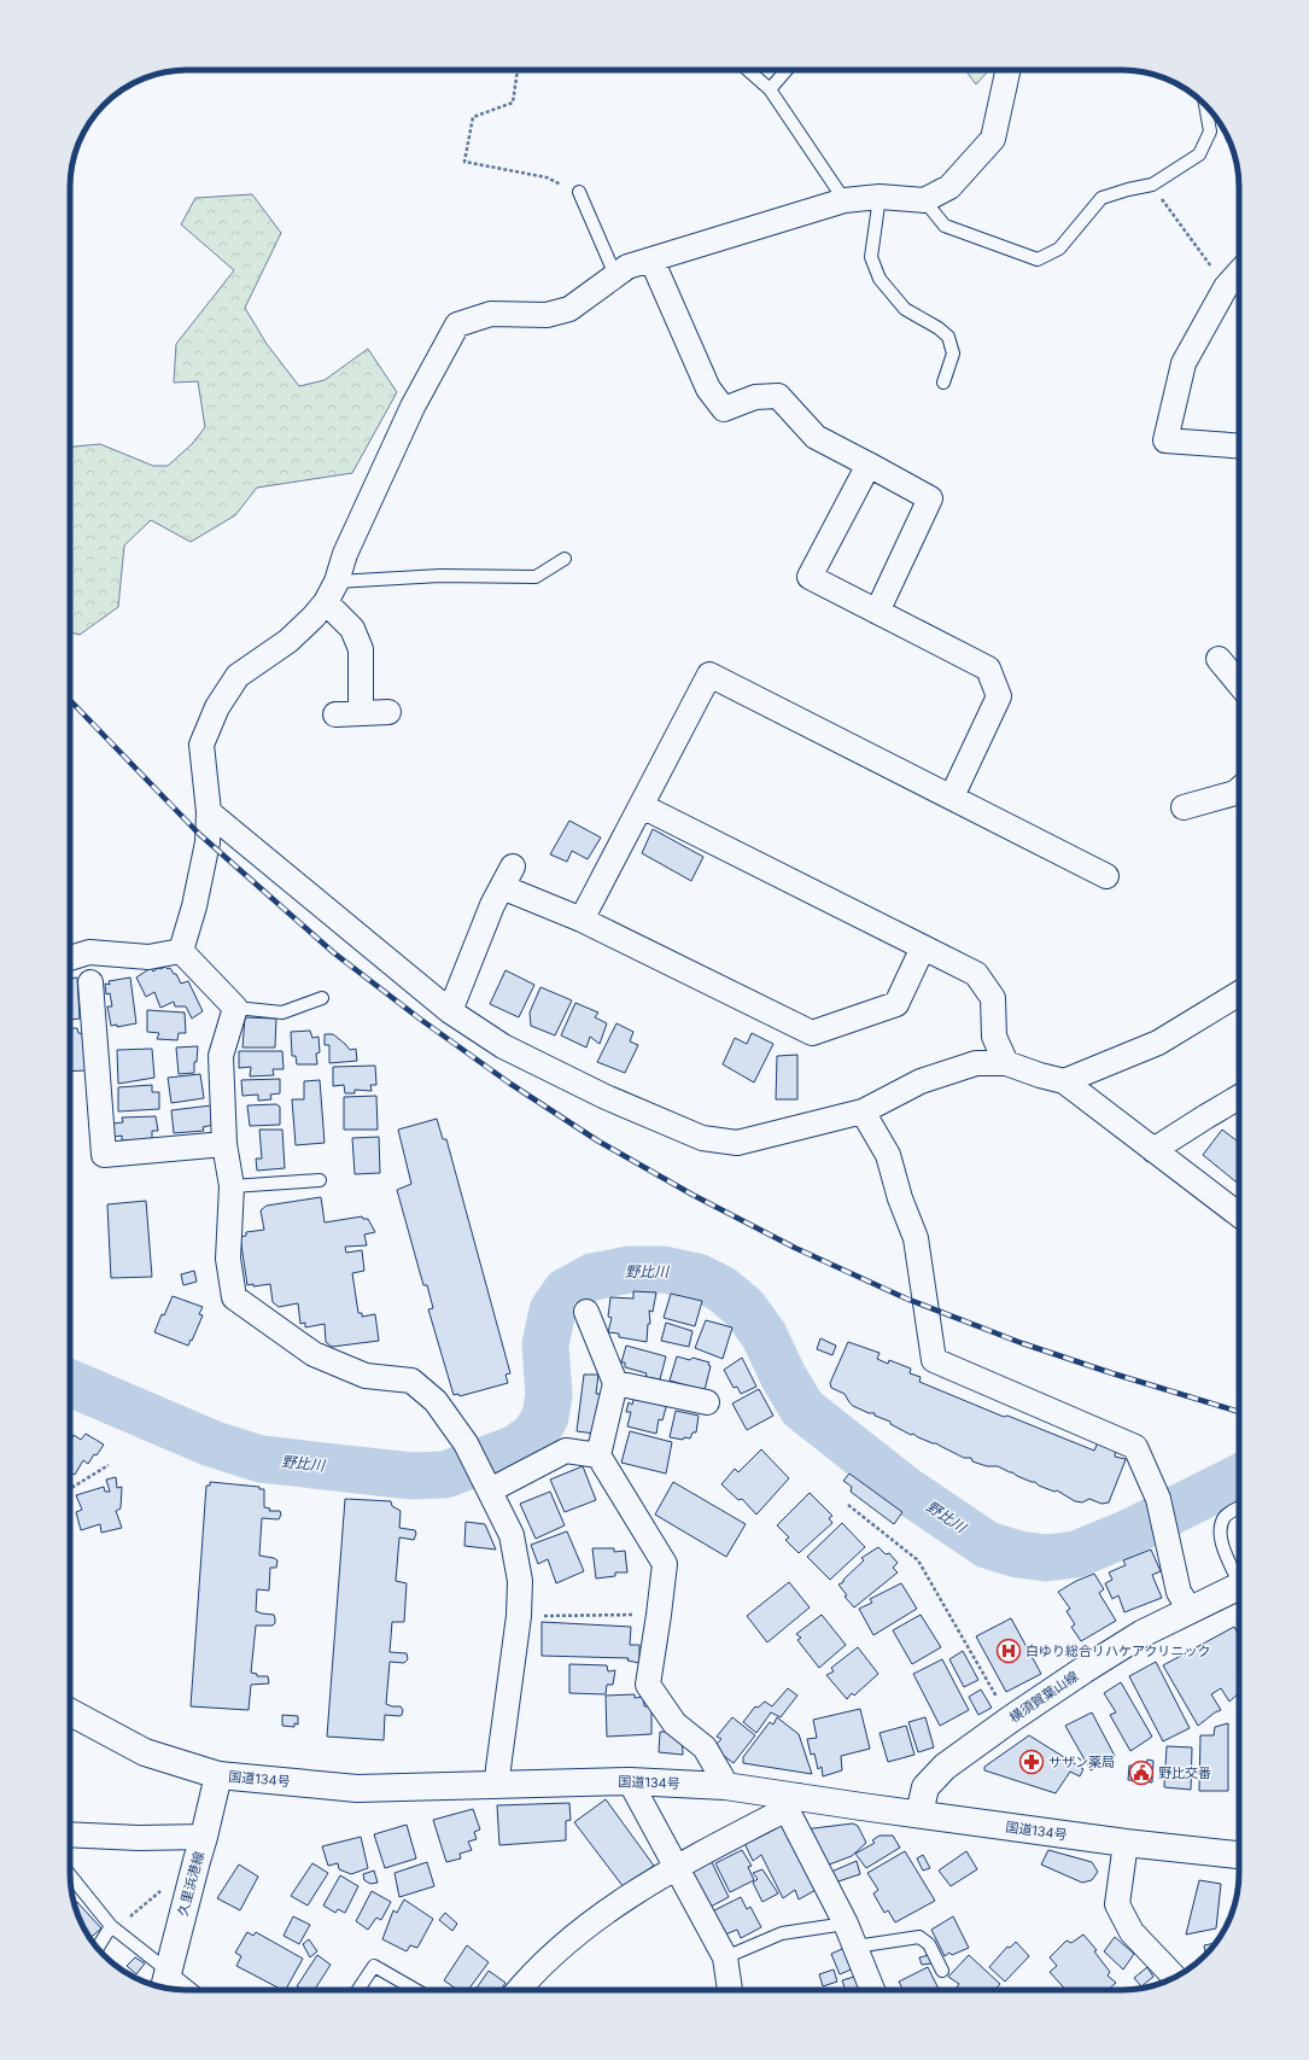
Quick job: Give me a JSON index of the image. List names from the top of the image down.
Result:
{
  "streets": {
    "main road": ["横須賀葉山線", "国道134号", "久里浜港線"]
  },
  "crossings": [
    ["横須賀葉山線", "国道134号"],
    ["国道134号", "久里浜港線"]
  ],
  "water": ["野比川"],
  "places": {
    "hospital": ["白ゆり総合リハケアクリニック"],
    "pharmacy": ["サザン薬局"],
    "public building": ["野比交番"]
  }
}
